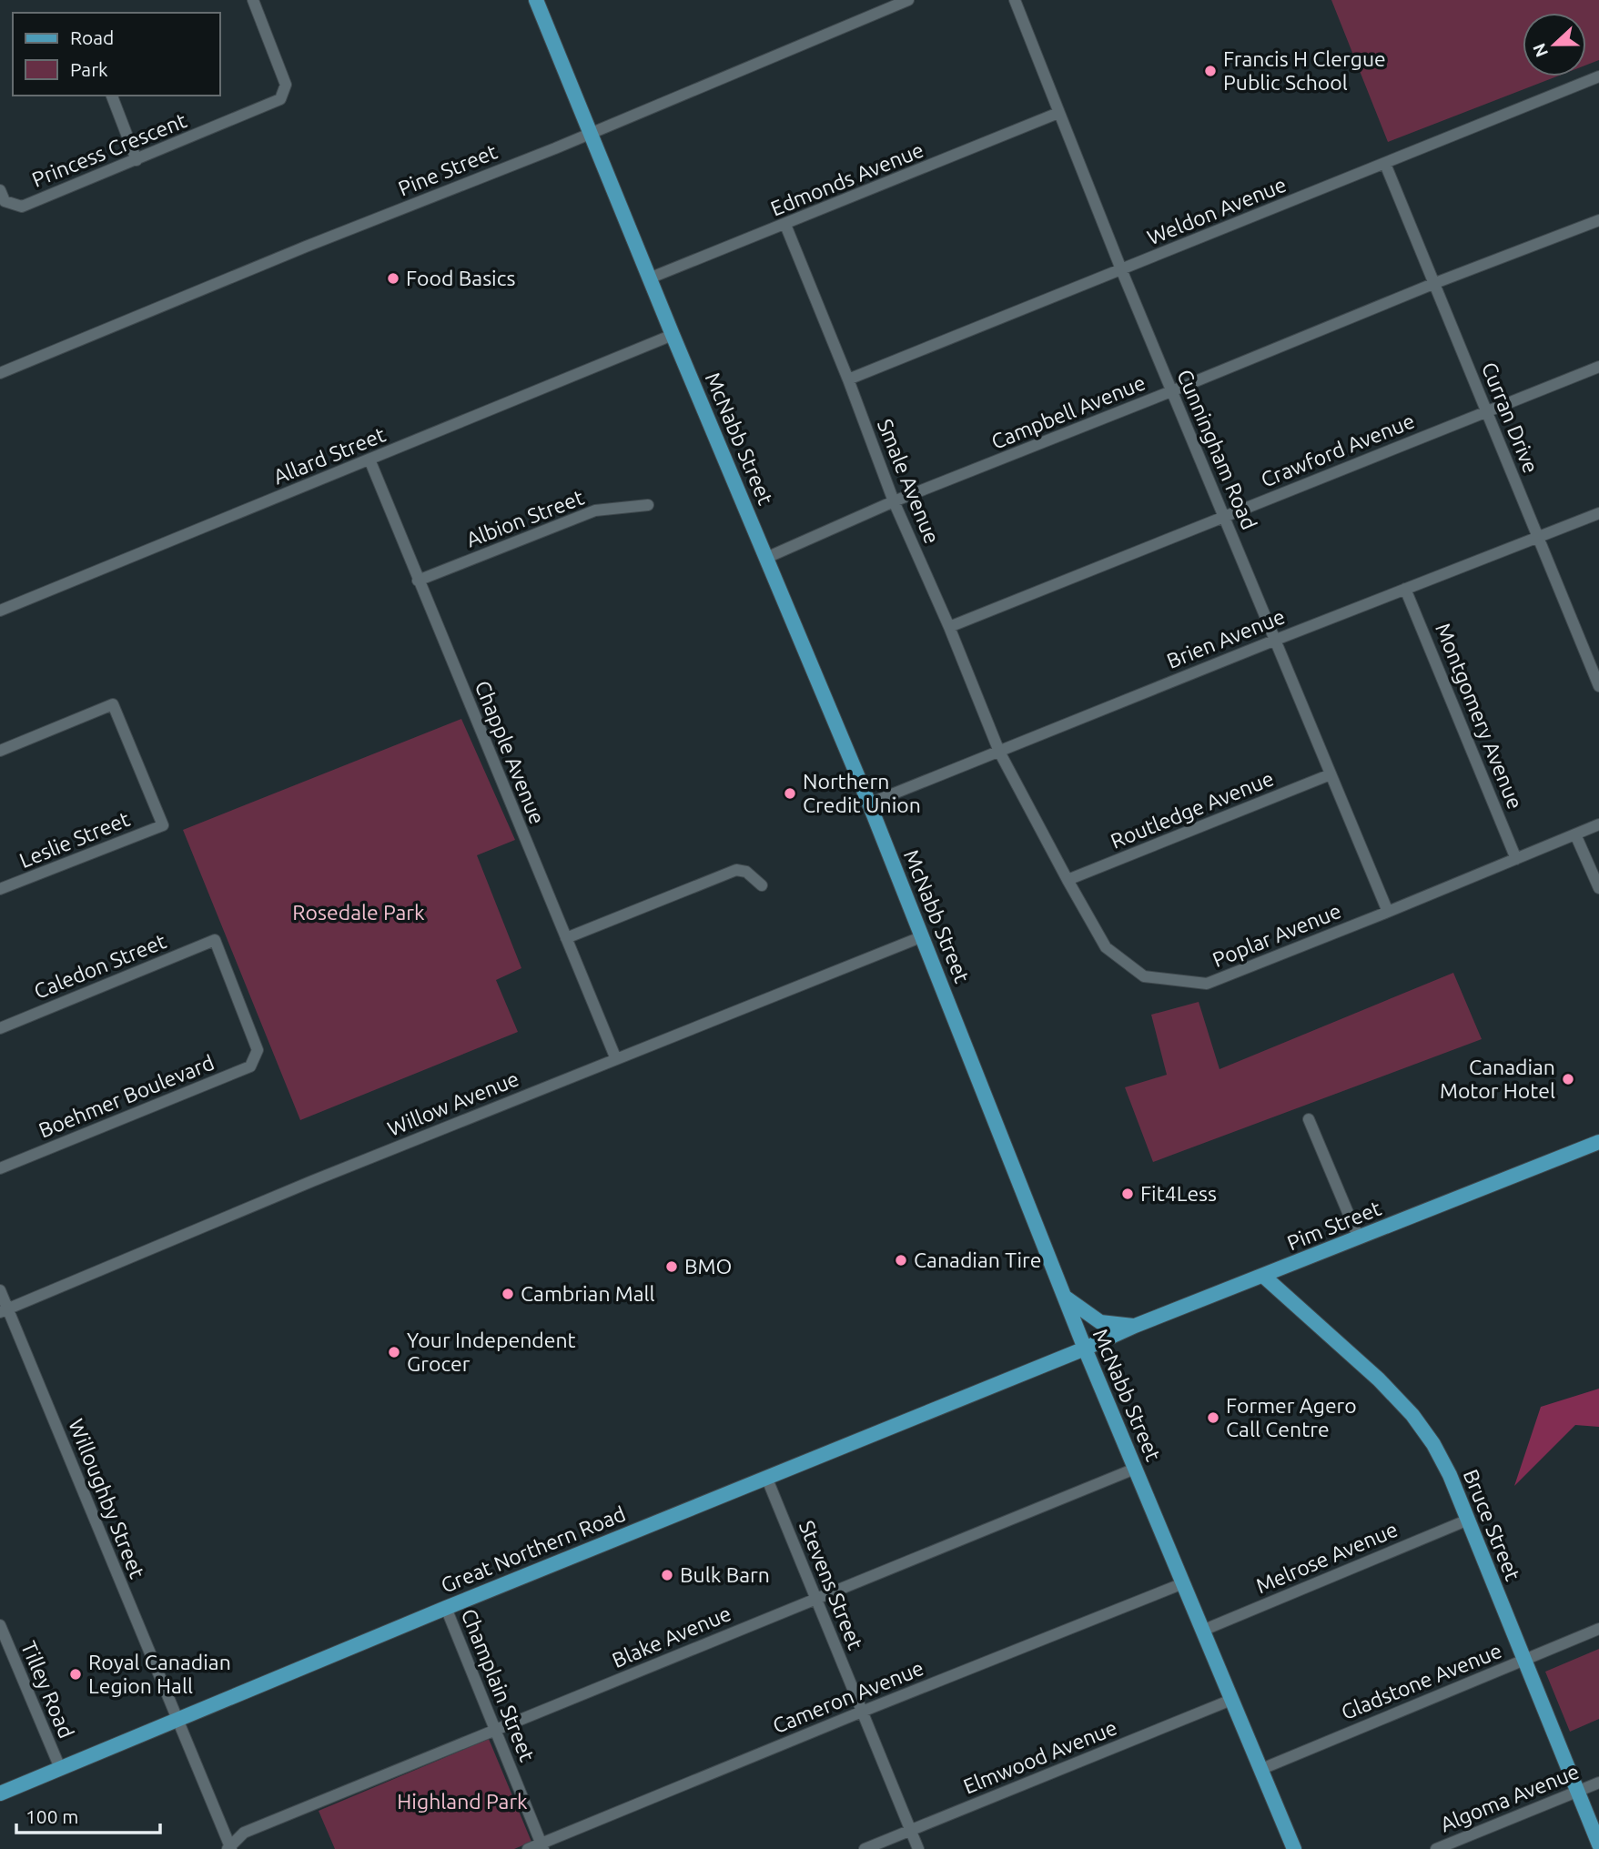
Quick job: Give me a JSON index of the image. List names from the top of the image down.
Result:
{
  "streets": {
    "main road": [
      "McNabb Street",
      "Pim Street",
      "Bruce Street",
      "Great Northern Road"
    ],
    "street": [
      "Princess Crescent",
      "Pine Street",
      "Edmonds Avenue",
      "Weldon Avenue",
      "Campbell Avenue",
      "Curran Drive",
      "Cunningham Road",
      "Crawford Avenue",
      "Allard Street",
      "Smale Avenue",
      "Albion Street",
      "Brien Avenue",
      "Montgomery Avenue",
      "Chapple Avenue",
      "Routledge Avenue",
      "Leslie Street",
      "Poplar Avenue",
      "Caledon Street",
      "Boehmer Boulevard",
      "Willow Avenue",
      "Willoughby Street",
      "Melrose Avenue",
      "Stevens Street",
      "Blake Avenue",
      "Gladstone Avenue",
      "Champlain Street",
      "Tilley Road",
      "Cameron Avenue",
      "Elmwood Avenue",
      "Algoma Avenue"
    ]
  },
  "crossings": [
    ["Pine Street", "McNabb Street"],
    ["Edmonds Avenue", "McNabb Street"],
    ["Edmonds Avenue", "Cunningham Road"],
    ["Edmonds Avenue", "Smale Avenue"],
    ["Weldon Avenue", "Curran Drive"],
    ["Weldon Avenue", "Cunningham Road"],
    ["Weldon Avenue", "Smale Avenue"],
    ["Campbell Avenue", "Curran Drive"],
    ["Campbell Avenue", "McNabb Street"],
    ["Campbell Avenue", "Cunningham Road"],
    ["Campbell Avenue", "Smale Avenue"],
    ["Curran Drive", "Crawford Avenue"],
    ["Curran Drive", "Brien Avenue"],
    ["McNabb Street", "Allard Street"],
    ["McNabb Street", "Brien Avenue"],
    ["McNabb Street", "Willow Avenue"],
    ["McNabb Street", "Pim Street"],
    ["McNabb Street", "Great Northern Road"],
    ["McNabb Street", "Melrose Avenue"],
    ["McNabb Street", "Blake Avenue"],
    ["McNabb Street", "Gladstone Avenue"],
    ["McNabb Street", "Cameron Avenue"],
    ["McNabb Street", "Elmwood Avenue"],
    ["Cunningham Road", "Crawford Avenue"],
    ["Cunningham Road", "Brien Avenue"],
    ["Cunningham Road", "Routledge Avenue"],
    ["Cunningham Road", "Poplar Avenue"],
    ["Crawford Avenue", "Smale Avenue"],
    ["Allard Street", "Chapple Avenue"],
    ["Smale Avenue", "Brien Avenue"],
    ["Smale Avenue", "Poplar Avenue"],
    ["Albion Street", "Chapple Avenue"],
    ["Brien Avenue", "Montgomery Avenue"],
    ["Brien Avenue", "Poplar Avenue"],
    ["Montgomery Avenue", "Poplar Avenue"],
    ["Chapple Avenue", "Willow Avenue"],
    ["Routledge Avenue", "Poplar Avenue"],
    ["Caledon Street", "Boehmer Boulevard"],
    ["Willow Avenue", "Willoughby Street"],
    ["Pim Street", "Bruce Street"],
    ["Pim Street", "Great Northern Road"],
    ["Willoughby Street", "Great Northern Road"],
    ["Willoughby Street", "Blake Avenue"],
    ["Bruce Street", "Melrose Avenue"],
    ["Bruce Street", "Gladstone Avenue"],
    ["Bruce Street", "Algoma Avenue"],
    ["Great Northern Road", "Stevens Street"],
    ["Great Northern Road", "Champlain Street"],
    ["Great Northern Road", "Tilley Road"],
    ["Stevens Street", "Blake Avenue"],
    ["Stevens Street", "Cameron Avenue"],
    ["Stevens Street", "Elmwood Avenue"],
    ["Blake Avenue", "Champlain Street"],
    ["Champlain Street", "Cameron Avenue"]
  ],
  "parks": ["Rosedale Park", "Highland Park"],
  "places": [
    "Francis H Clergue Public School",
    "Food Basics",
    "Northern Credit Union",
    "Canadian Motor Hotel",
    "Fit4Less",
    "Canadian Tire",
    "BMO",
    "Cambrian Mall",
    "Your Independent Grocer",
    "Former Agero Call Centre",
    "Bulk Barn",
    "Royal Canadian Legion Hall"
  ],
  "legend": ["Road", "Park"],
  "scale_bar": "100 m",
  "north": "left"
}
